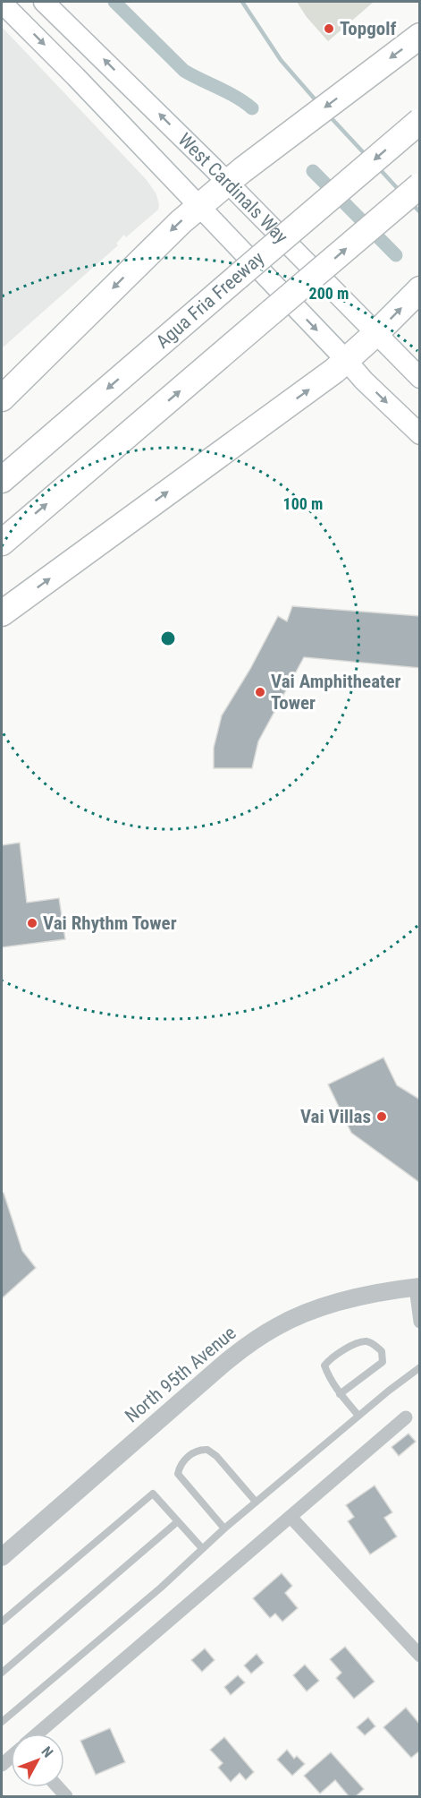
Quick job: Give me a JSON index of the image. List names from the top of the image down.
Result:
{
  "streets": {
    "highway": ["Agua Fria Freeway"],
    "main road": ["West Cardinals Way"],
    "street": ["North 95th Avenue"]
  },
  "places": [
    "Topgolf",
    "Vai Amphitheater Tower",
    "Vai Rhythm Tower",
    "Vai Villas"
  ],
  "north": "top right",
  "rings": ["200 m", "100 m"]
}
